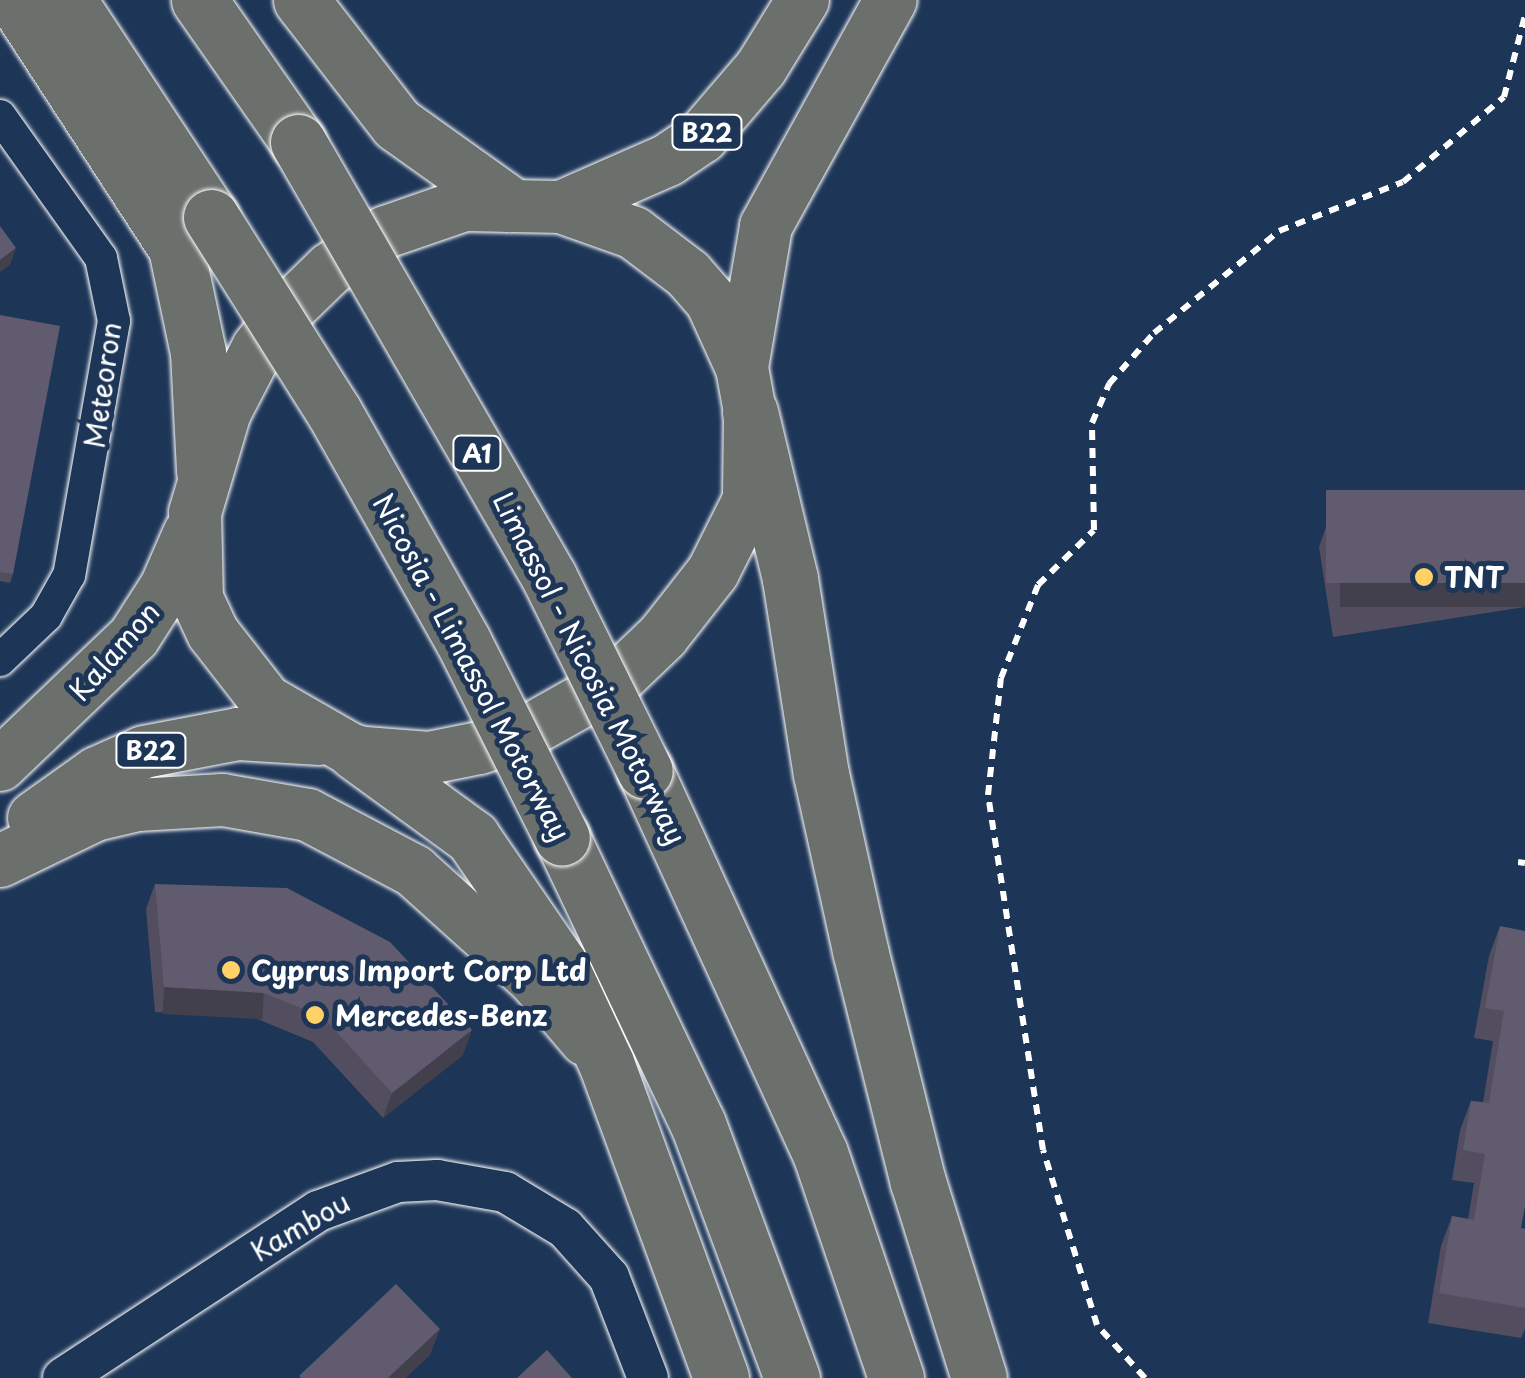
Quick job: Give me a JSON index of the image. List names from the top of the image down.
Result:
{
  "streets": {
    "highway": ["A1", "Nicosia - Limassol Motorway", "Limassol - Nicosia Motorway"],
    "main road": ["B22", "Kalamon"],
    "street": ["Meteoron", "Kambou"]
  },
  "crossings": [
    ["B22", "Kalamon"]
  ],
  "places": ["TNT", "Cyprus Import Corp Ltd", "Mercedes-Benz"]
}
